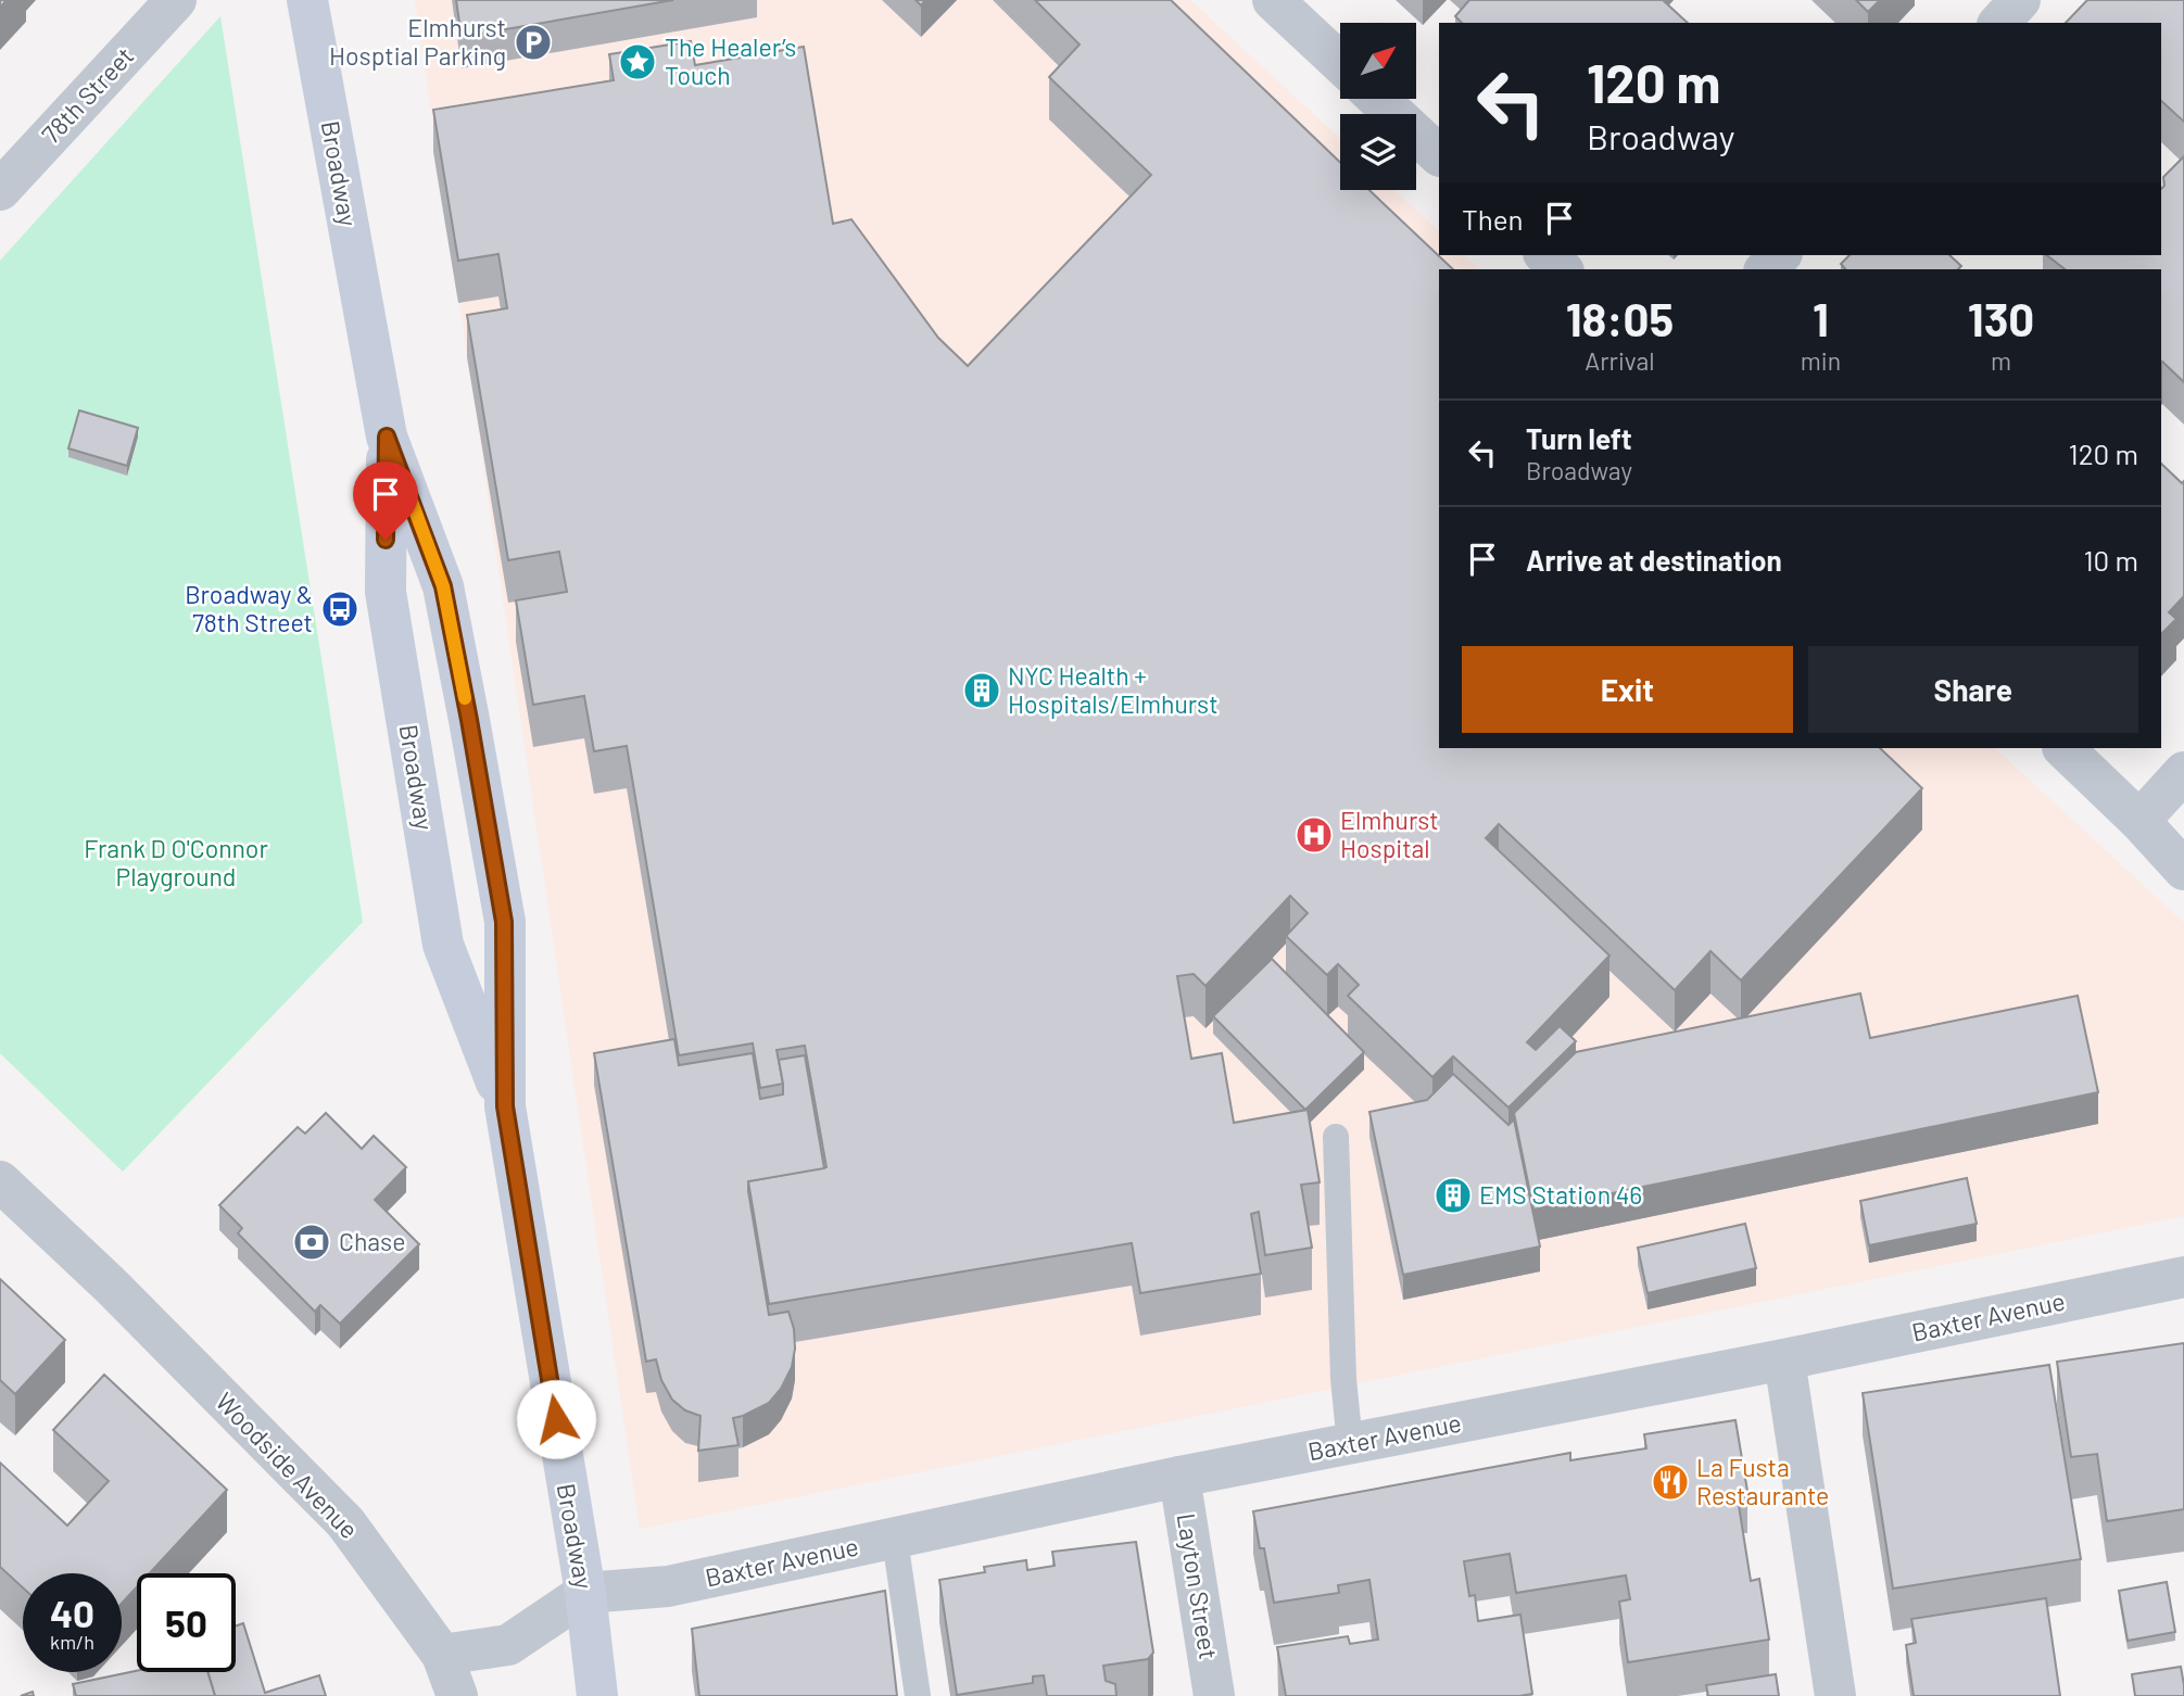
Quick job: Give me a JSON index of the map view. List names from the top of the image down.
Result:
{
  "streets": {
    "main road": ["Broadway"],
    "street": [
      "78th Street",
      "Baxter Avenue",
      "Woodside Avenue",
      "Layton Street"
    ]
  },
  "crossings": [
    ["Broadway", "Baxter Avenue"],
    ["Baxter Avenue", "Layton Street"]
  ],
  "parks": ["Frank D O'Connor Playground"],
  "places": {
    "parking": ["Elmhurst Hosptial Parking"],
    "place": ["The Healer’s Touch"],
    "bus stop": ["Broadway & 78th Street"],
    "building": ["NYC Health + Hospitals/Elmhurst", "EMS Station 46"],
    "hospital": ["Elmhurst Hospital"],
    "bank": ["Chase"],
    "restaurant": ["La Fusta Restaurante"]
  },
  "north": "top right",
  "page": {
    "turn": ["120 m", "Broadway"],
    "then": "Then",
    "eta": [
      "18:05",
      "Arrival",
      "1",
      "min",
      "130",
      "m"
    ],
    "list": [
      {
        "name": "Turn left",
        "note": "Broadway",
        "value": "120 m"
      },
      {
        "name": "Arrive at destination",
        "value": "10 m"
      }
    ],
    "buttons": ["Exit", "Share"],
    "speed": "40 km/h",
    "limit": "50"
  }
}
